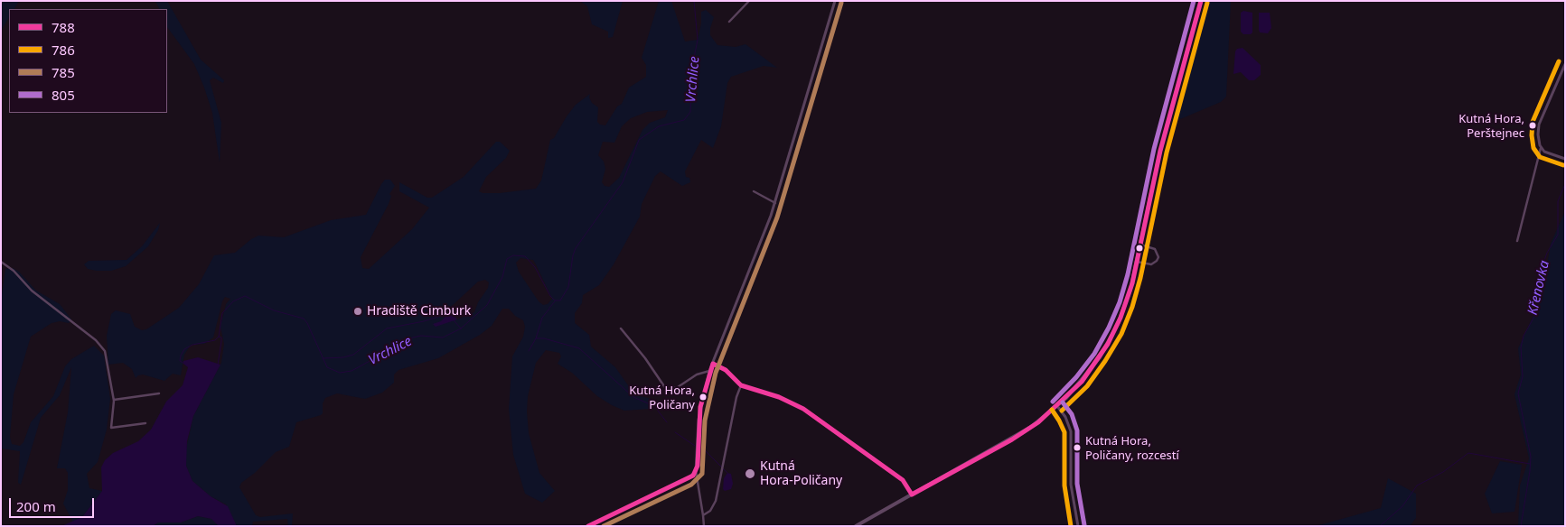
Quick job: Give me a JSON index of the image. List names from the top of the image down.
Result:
{
  "water": ["Vrchlice", "Křenovka"],
  "places": [
    "Kutná Hora, Perštejnec",
    "Hradiště Cimburk",
    "Kutná Hora, Poličany",
    "Kutná Hora, Poličany, rozcestí",
    "Kutná Hora-Poličany"
  ],
  "lines": [
    "transit line 788",
    "transit line 805",
    "transit line 786",
    "transit line 785"
  ],
  "legend": [
    "788",
    "786",
    "785",
    "805"
  ],
  "scale_bar": "200 m"
}
